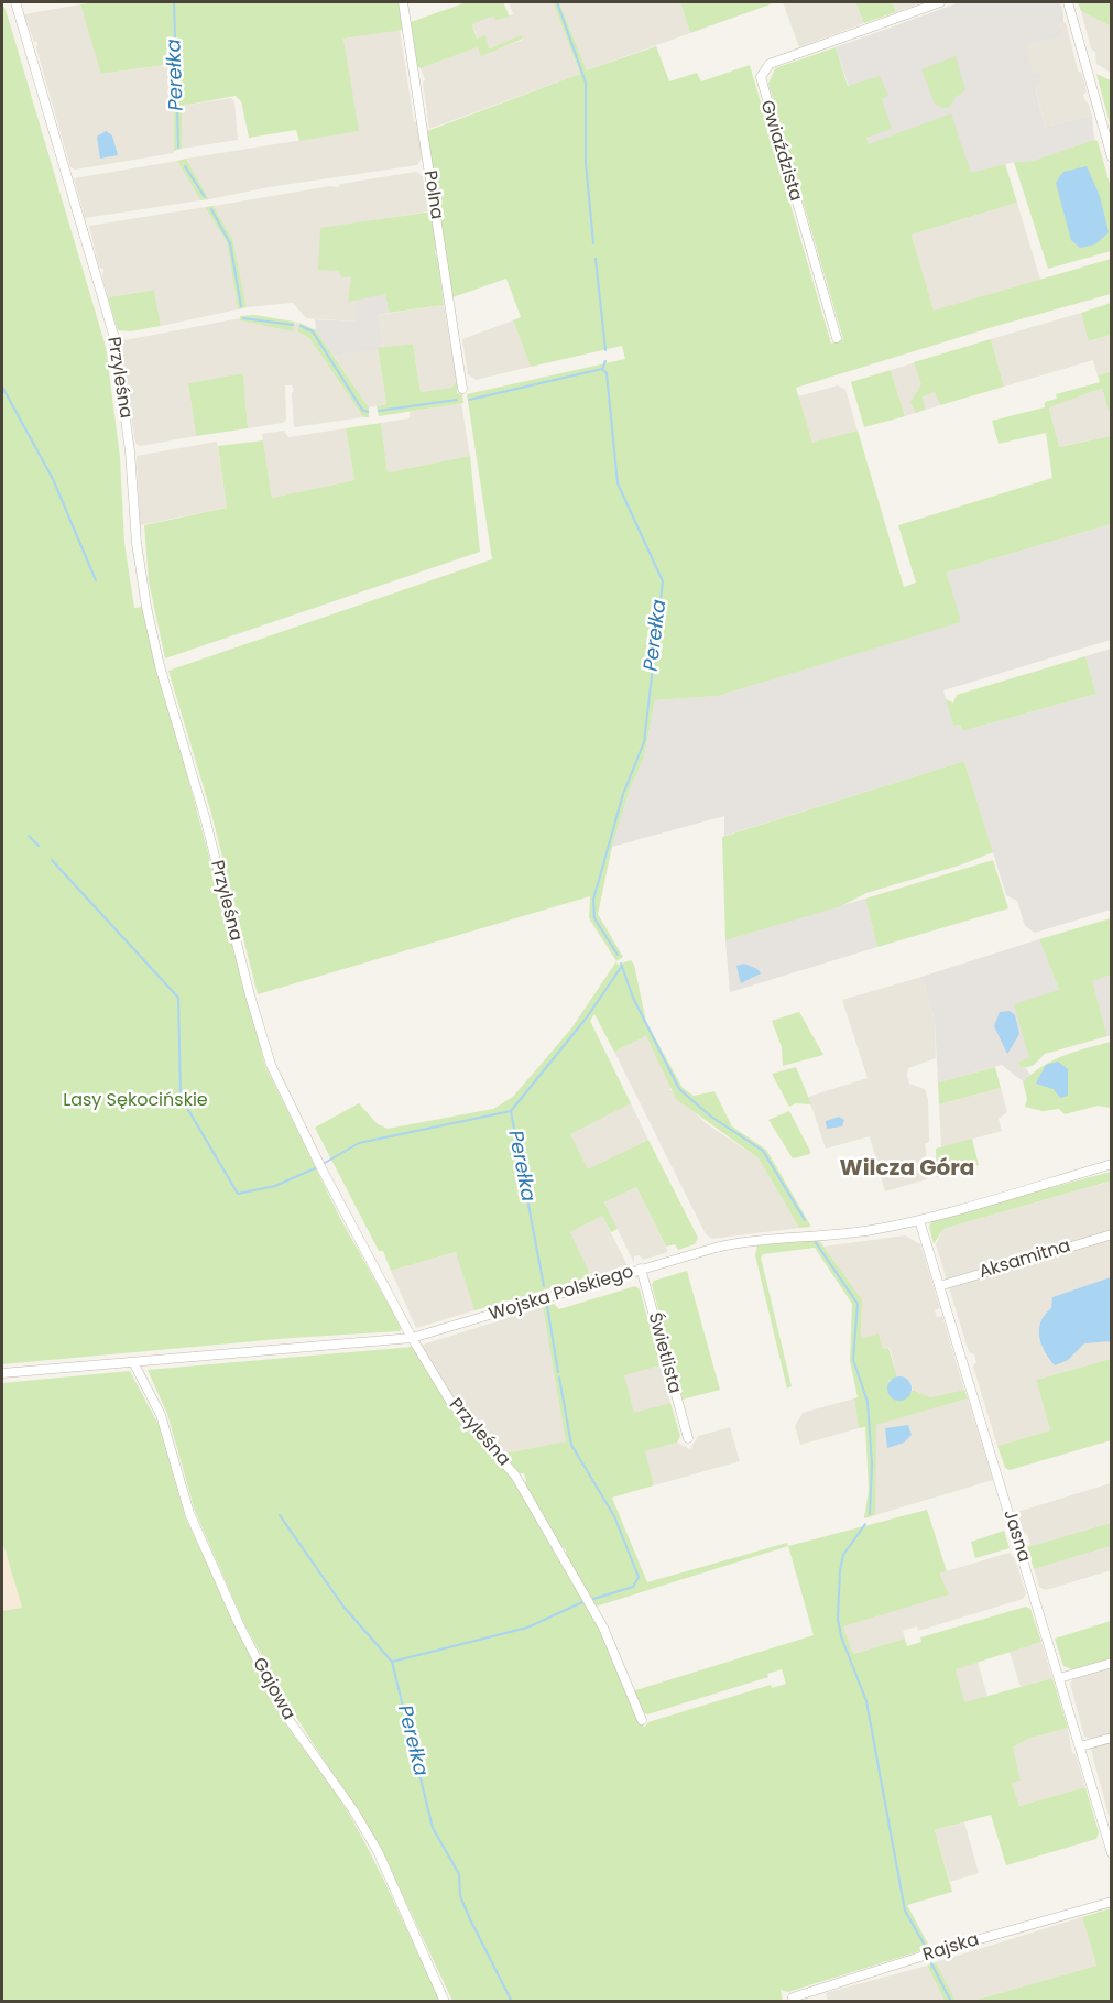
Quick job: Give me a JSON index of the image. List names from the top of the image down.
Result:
{
  "streets": {
    "street": [
      "Gwiaździsta",
      "Polna",
      "Przyleśna",
      "Aksamitna",
      "Wojska Polskiego",
      "Świetlista",
      "Jasna",
      "Gajowa",
      "Rajska"
    ]
  },
  "crossings": [
    ["Przyleśna", "Wojska Polskiego"],
    ["Aksamitna", "Jasna"],
    ["Wojska Polskiego", "Świetlista"],
    ["Wojska Polskiego", "Jasna"],
    ["Wojska Polskiego", "Gajowa"]
  ],
  "districts": ["Wilcza Góra"],
  "water": ["Perełka"],
  "parks": ["Lasy Sękocińskie"]
}
